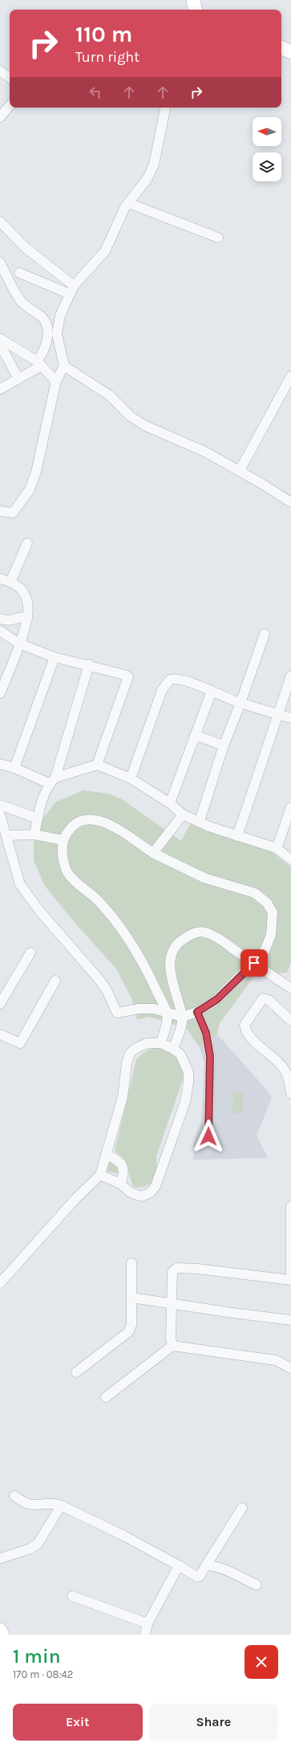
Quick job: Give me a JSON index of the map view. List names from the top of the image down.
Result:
{
  "north": "left",
  "page": {
    "turn": ["110 m", "Turn right"],
    "heading": ["1 min", "170 m · 08:42"],
    "buttons": ["Exit", "Share"]
  }
}
